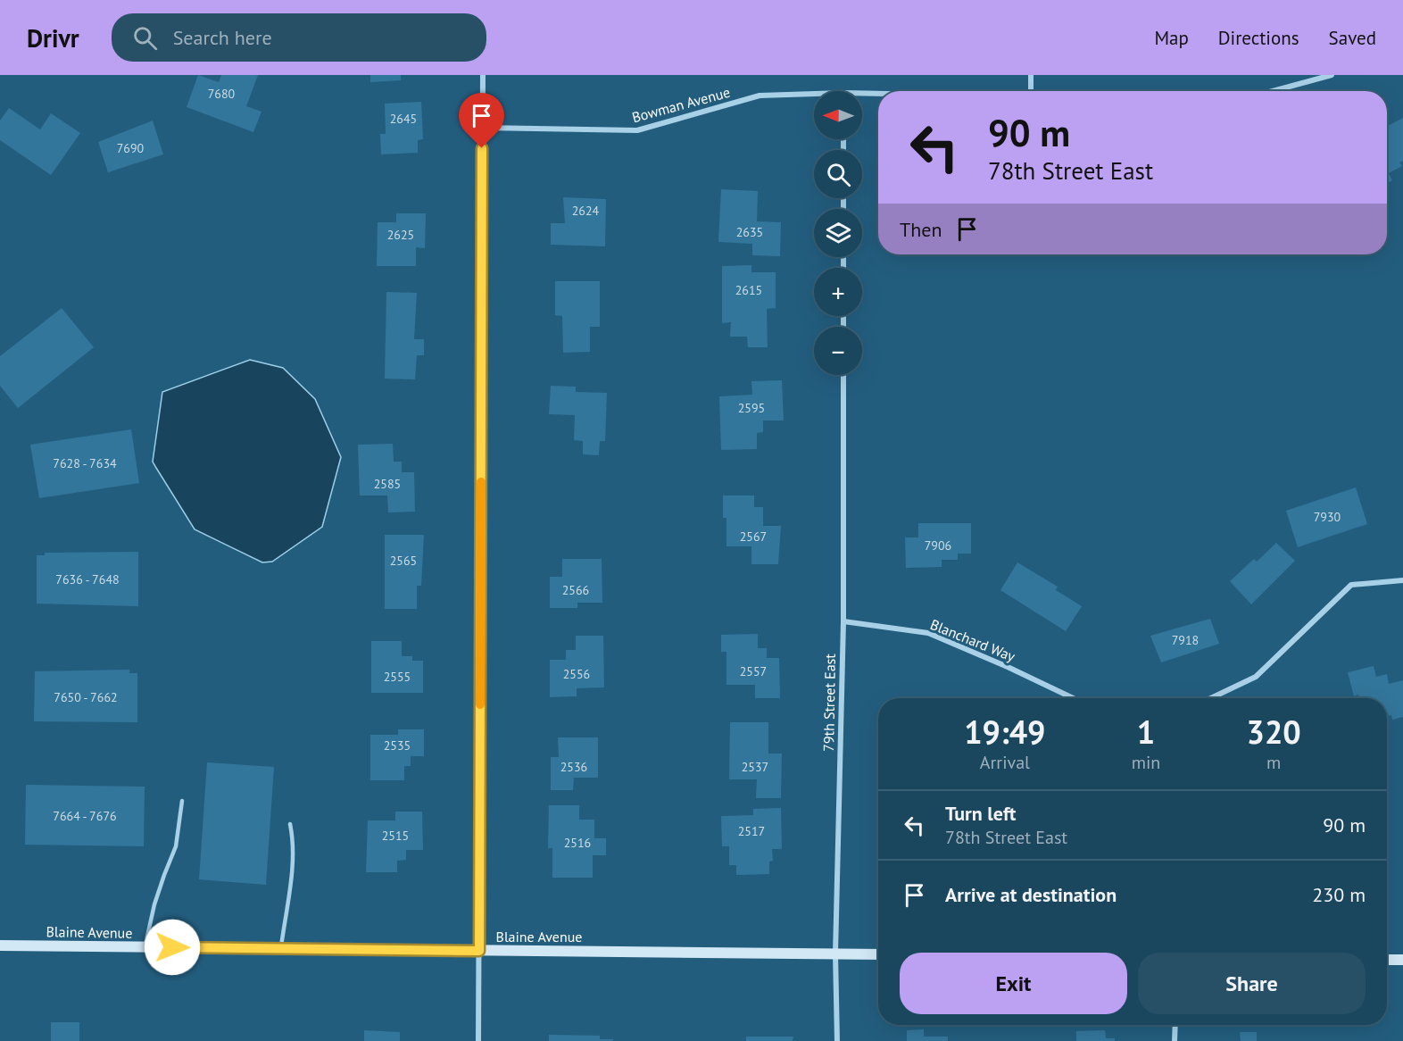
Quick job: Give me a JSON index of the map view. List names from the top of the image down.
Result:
{
  "streets": {
    "street": [
      "Bowman Avenue",
      "Blanchard Way",
      "79th Street East",
      "Blaine Avenue"
    ]
  },
  "crossings": [
    ["Blanchard Way", "79th Street East"],
    ["79th Street East", "Blaine Avenue"]
  ],
  "house_numbers": [
    "7680",
    "2645",
    "7690",
    "2624",
    "2635",
    "2625",
    "2615",
    "2595",
    "7628 - 7634",
    "2585",
    "7930",
    "2567",
    "7906",
    "2565",
    "7636 - 7648",
    "2566",
    "7918",
    "2557",
    "2556",
    "2555",
    "7650 - 7662",
    "2535",
    "2536",
    "2537",
    "7664 - 7676",
    "2517",
    "2515",
    "2516"
  ],
  "north": "left",
  "page": {
    "header": "Drivr",
    "search": "Search here",
    "nav": ["Map", "Directions", "Saved"],
    "map_buttons": ["+", "−"],
    "turn": ["90 m", "78th Street East"],
    "then": "Then",
    "eta": [
      "19:49",
      "Arrival",
      "1",
      "min",
      "320",
      "m"
    ],
    "list": [
      {
        "name": "Turn left",
        "note": "78th Street East",
        "value": "90 m"
      },
      {
        "name": "Arrive at destination",
        "value": "230 m"
      }
    ],
    "buttons": ["Exit", "Share"]
  }
}
